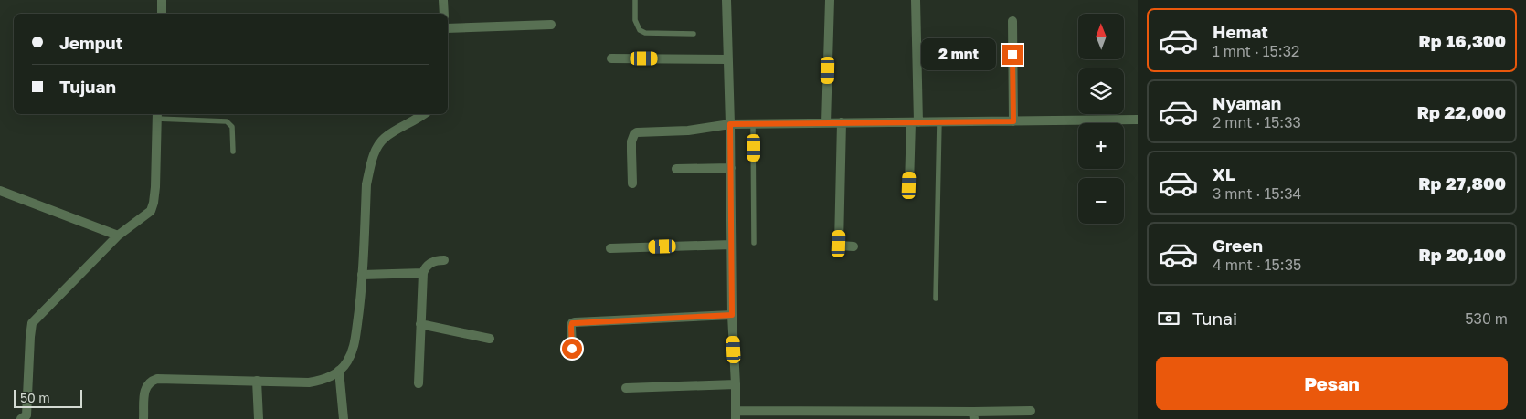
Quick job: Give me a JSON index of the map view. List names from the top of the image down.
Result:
{
  "scale_bar": "50 m",
  "north": "top",
  "page": {
    "list": [
      {
        "name": "Hemat",
        "note": "1 mnt · 15:32",
        "value": "Rp 16,300"
      },
      {
        "name": "Nyaman",
        "note": "2 mnt · 15:33",
        "value": "Rp 22,000"
      },
      {
        "name": "XL",
        "note": "3 mnt · 15:34",
        "value": "Rp 27,800"
      },
      {
        "name": "Green",
        "note": "4 mnt · 15:35",
        "value": "Rp 20,100"
      }
    ],
    "map_buttons": ["+", "−"],
    "banner": ["Jemput", "Tujuan"],
    "bubble": "2 mnt",
    "pay": ["Tunai", "530 m"],
    "buttons": "Pesan",
    "scale": "50 m"
  }
}
